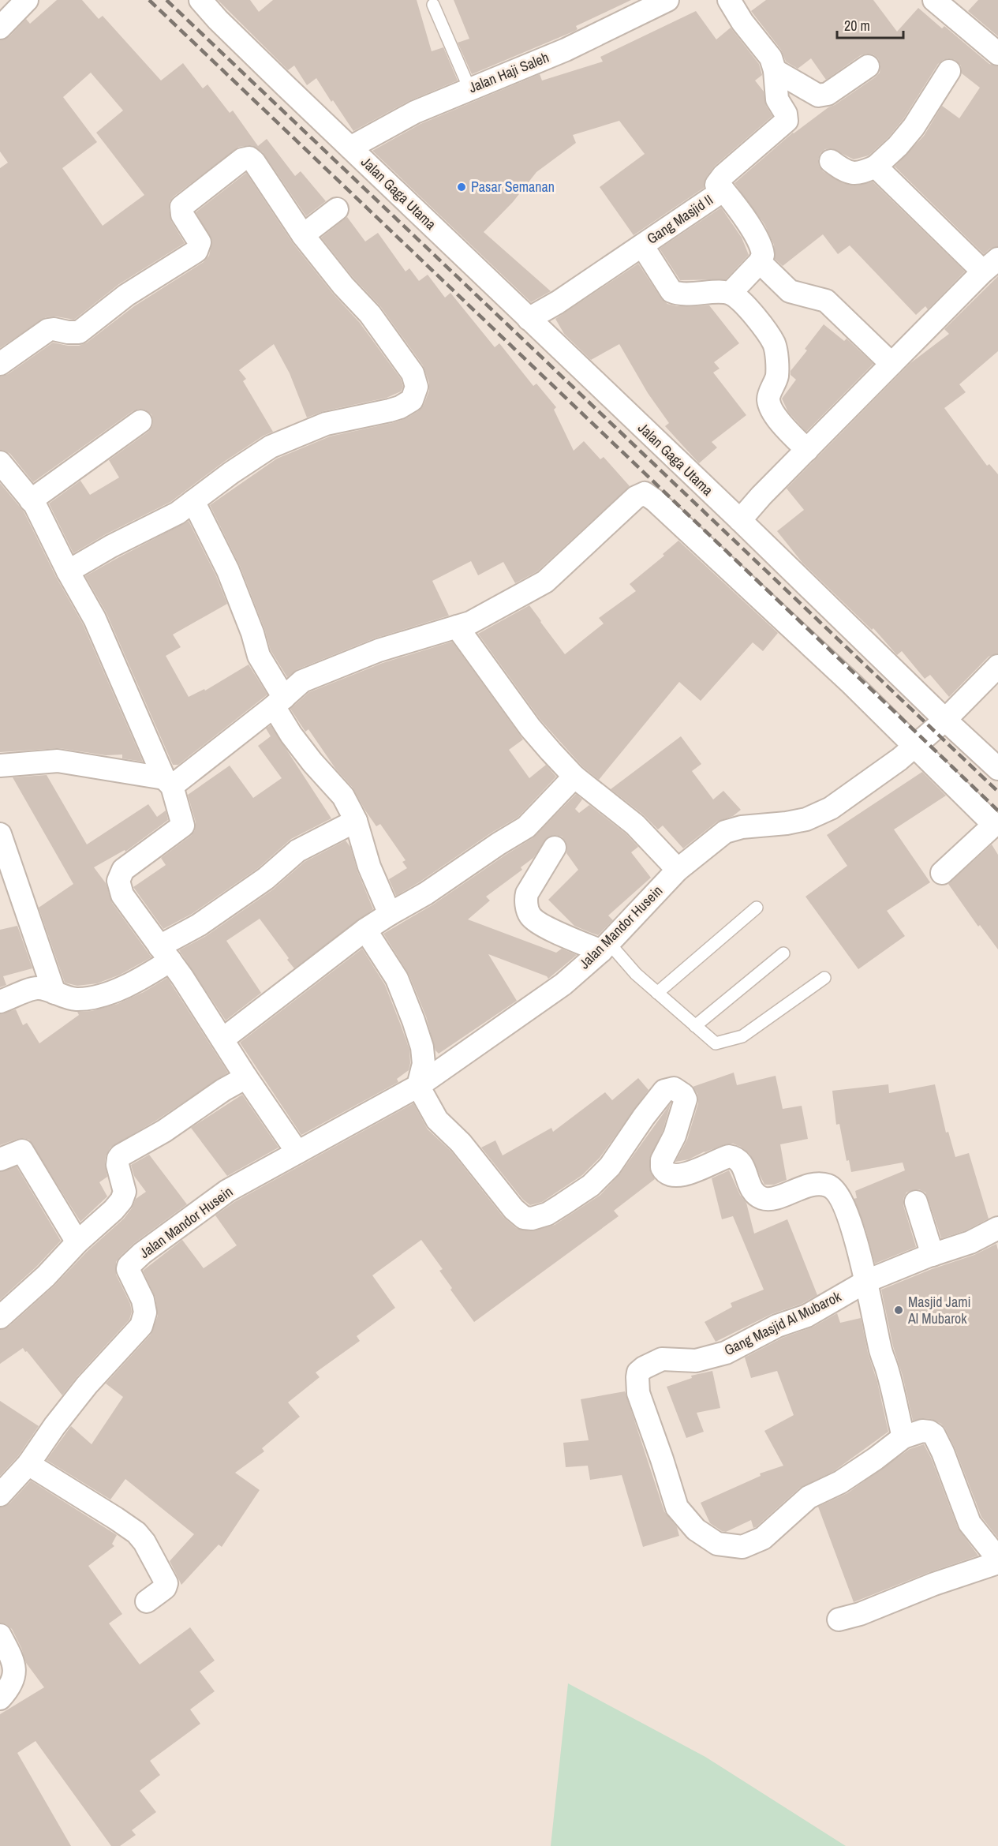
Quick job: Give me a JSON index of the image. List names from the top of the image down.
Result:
{
  "streets": {
    "street": [
      "Jalan Haji Saleh",
      "Jalan Gaga Utama",
      "Gang Masjid II",
      "Jalan Mandor Husein",
      "Gang Masjid Al Mubarok"
    ]
  },
  "crossings": [
    ["Jalan Haji Saleh", "Jalan Gaga Utama"],
    ["Jalan Gaga Utama", "Gang Masjid II"],
    ["Jalan Gaga Utama", "Jalan Mandor Husein"]
  ],
  "places": ["Pasar Semanan", "Masjid Jami Al Mubarok"],
  "scale_bar": "20 m"
}
